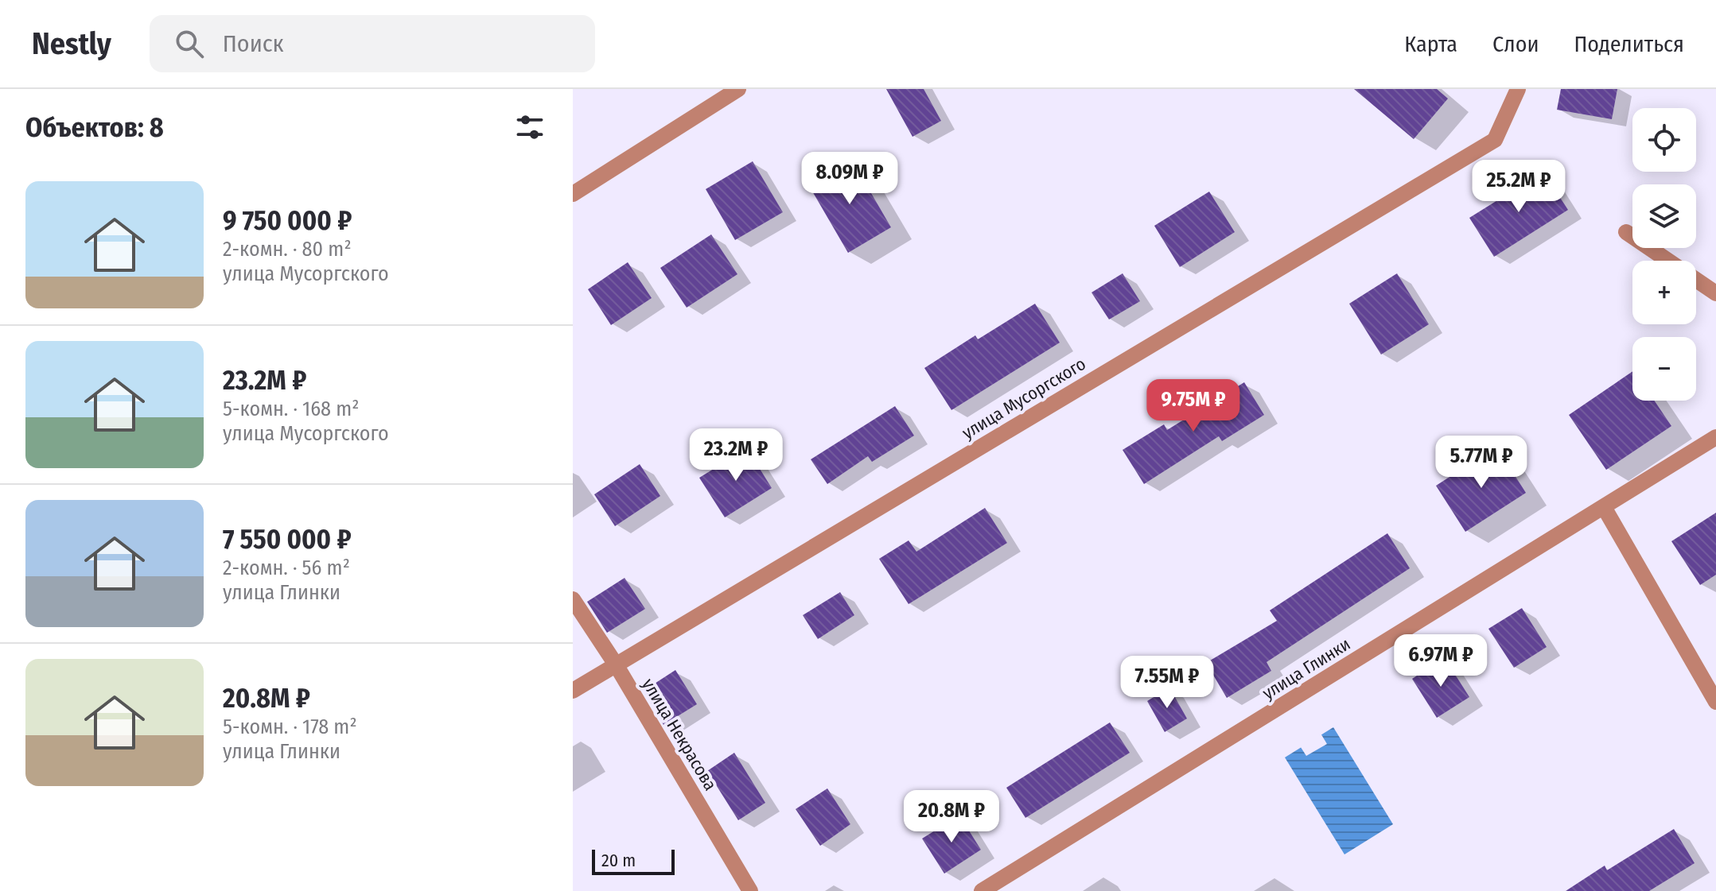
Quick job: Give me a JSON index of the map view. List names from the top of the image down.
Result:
{
  "streets": {
    "street": ["улица Мусоргского", "улица Глинки", "улица Некрасова"]
  },
  "crossings": [
    ["улица Мусоргского", "улица Некрасова"]
  ],
  "scale_bar": "20 m",
  "page": {
    "header": "Nestly",
    "search": "Поиск",
    "nav": ["Карта", "Слои", "Поделиться"],
    "heading": "Объектов: 8",
    "map_buttons": ["+", "−"],
    "price": [
      "8.09M ₽",
      "25.2M ₽",
      "9.75M ₽",
      "23.2M ₽",
      "5.77M ₽",
      "6.97M ₽",
      "7.55M ₽",
      "20.8M ₽"
    ],
    "list": [
      {
        "name": "9 750 000 ₽",
        "note": "2-комн. · 80 m² · улица Мусоргского"
      },
      {
        "name": "23.2M ₽",
        "note": "5-комн. · 168 m² · улица Мусоргского"
      },
      {
        "name": "7 550 000 ₽",
        "note": "2-комн. · 56 m² · улица Глинки"
      },
      {
        "name": "20.8M ₽",
        "note": "5-комн. · 178 m² · улица Глинки"
      }
    ],
    "scale": "20 m"
  }
}
